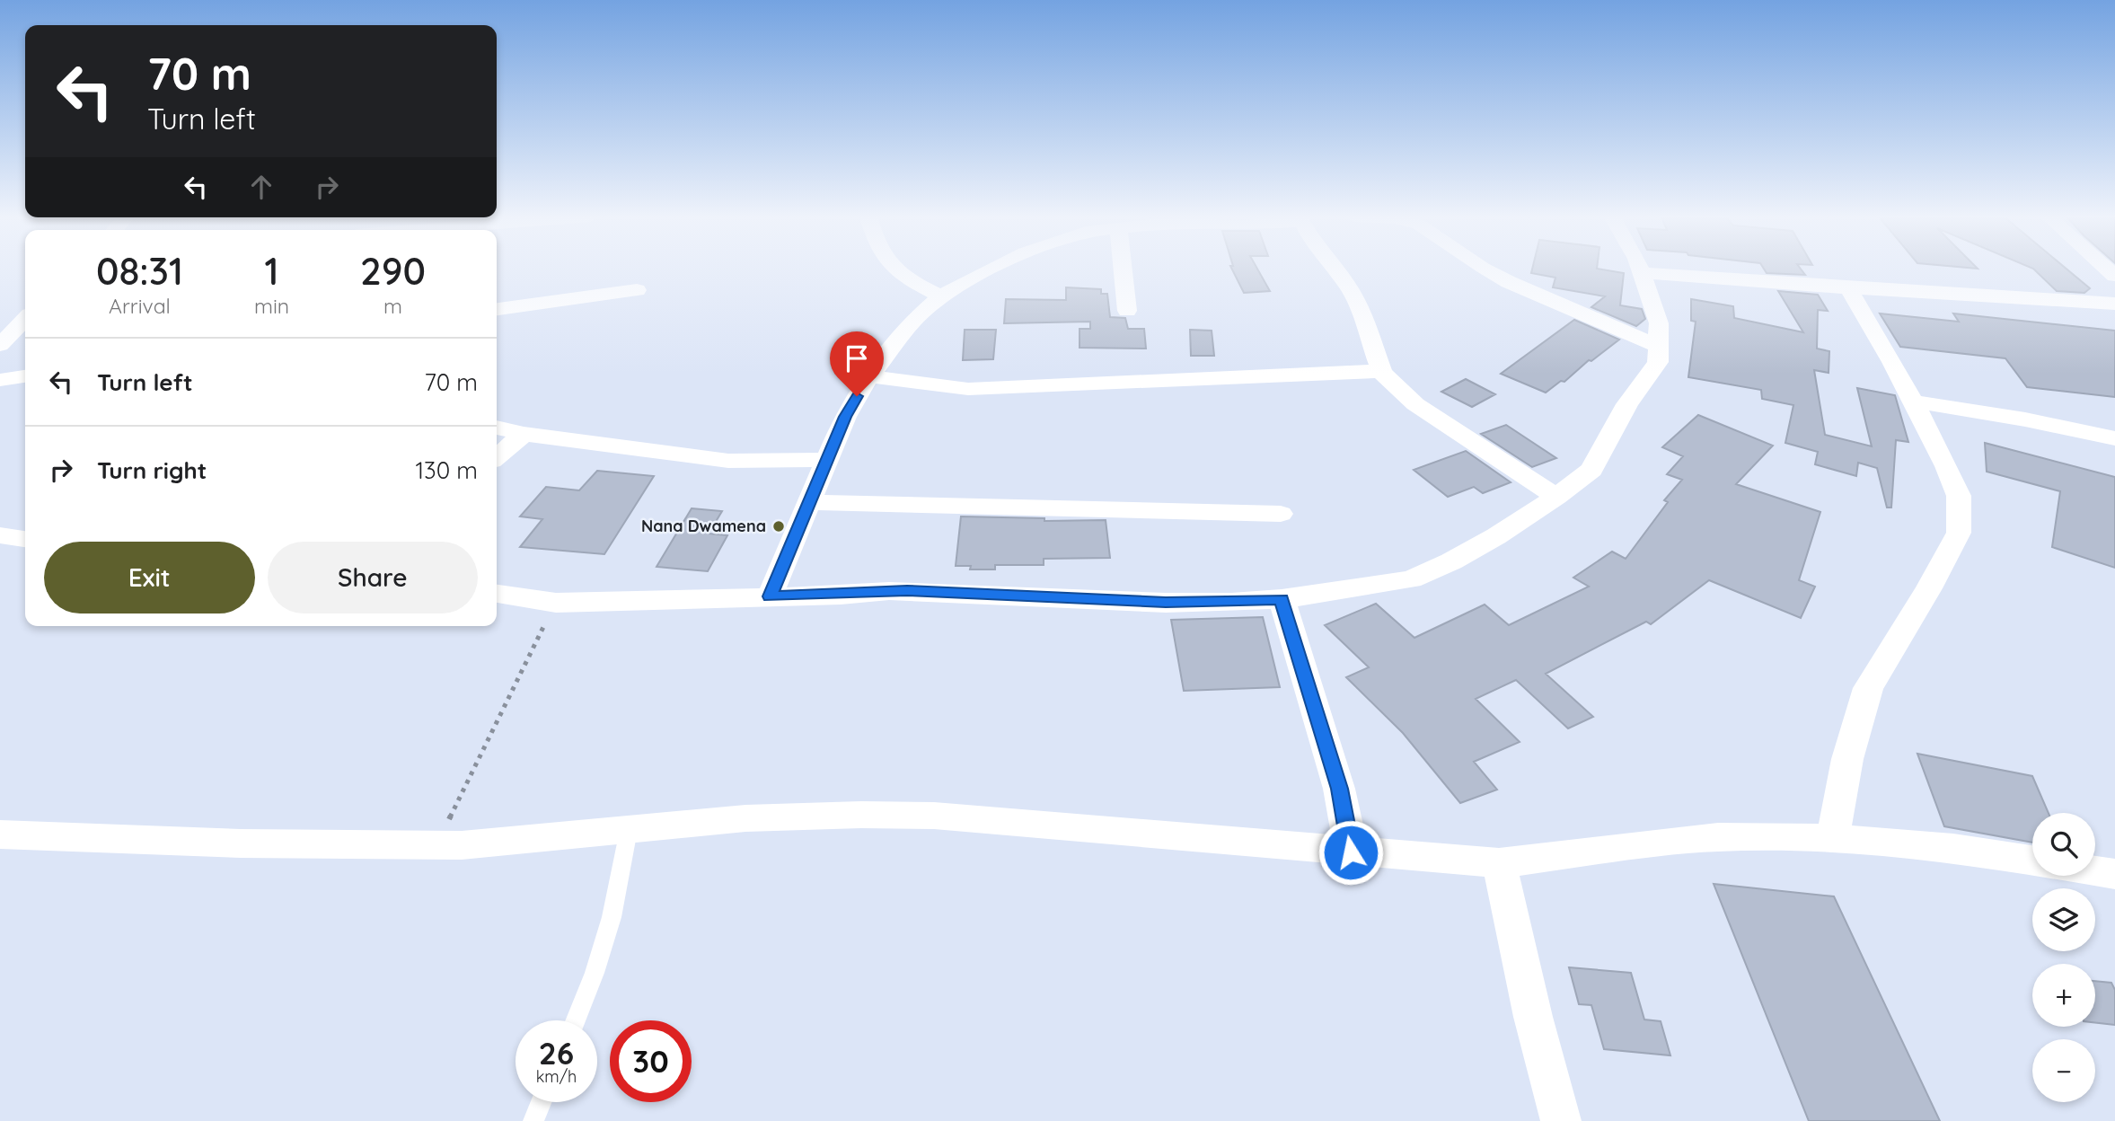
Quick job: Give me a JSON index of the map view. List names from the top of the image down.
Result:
{
  "places": ["Nana Dwamena"],
  "page": {
    "turn": ["70 m", "Turn left"],
    "eta": [
      "08:31",
      "Arrival",
      "1",
      "min",
      "290",
      "m"
    ],
    "list": [
      {
        "name": "Turn left",
        "value": "70 m"
      },
      {
        "name": "Turn right",
        "value": "130 m"
      }
    ],
    "buttons": ["Exit", "Share"],
    "map_buttons": ["+", "−"],
    "speed": "26 km/h",
    "limit": "30"
  }
}
